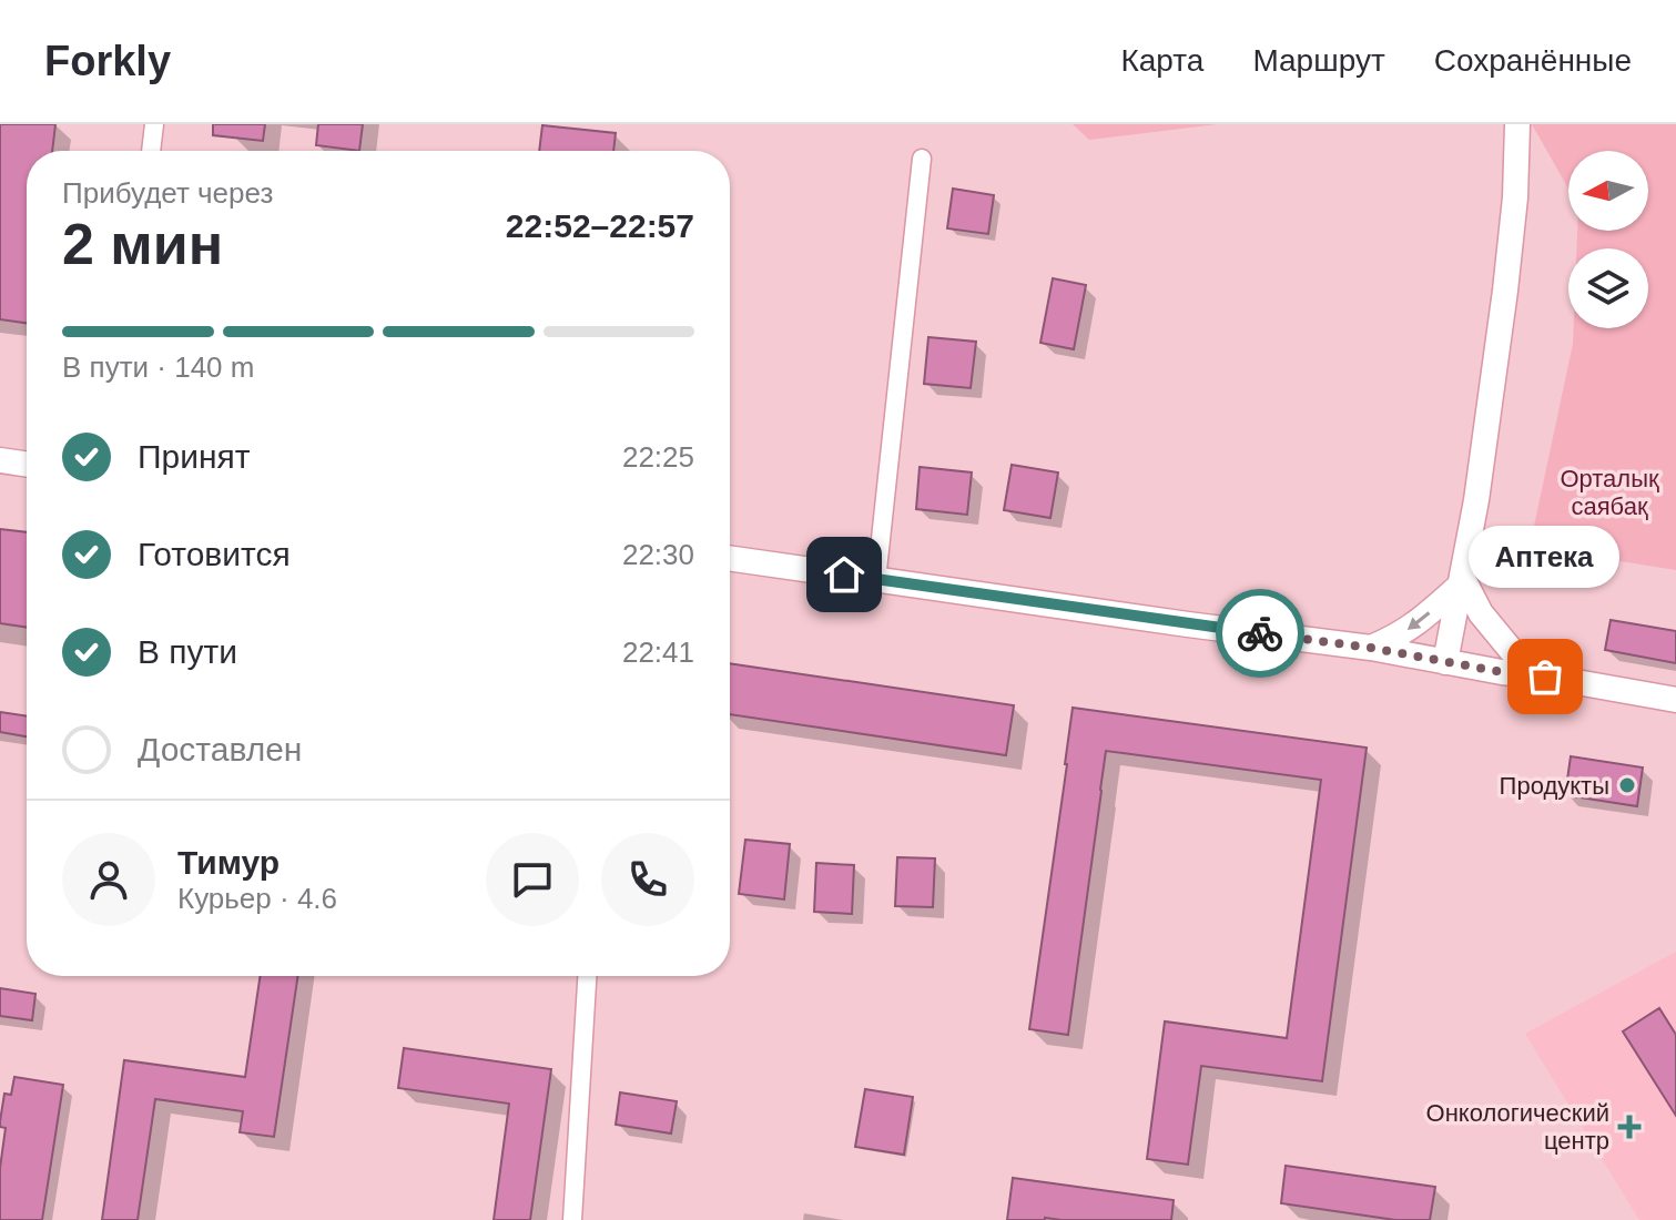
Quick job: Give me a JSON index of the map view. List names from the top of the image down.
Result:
{
  "parks": ["Орталық саябақ"],
  "places": {
    "other": ["Аптека", "Продукты"],
    "health": ["Онкологический центр"]
  },
  "north": "left",
  "page": {
    "header": "Forkly",
    "nav": ["Карта", "Маршрут", "Сохранённые"],
    "heading": ["2 мин", "Прибудет через", "22:52–22:57"],
    "panel": ["Тимур", "Курьер · 4.6"],
    "bar": "В пути · 140 m",
    "list": [
      ["Принят", "22:25"],
      ["Готовится", "22:30"],
      ["В пути", "22:41"],
      "Доставлен"
    ],
    "bubble": "Аптека"
  }
}
